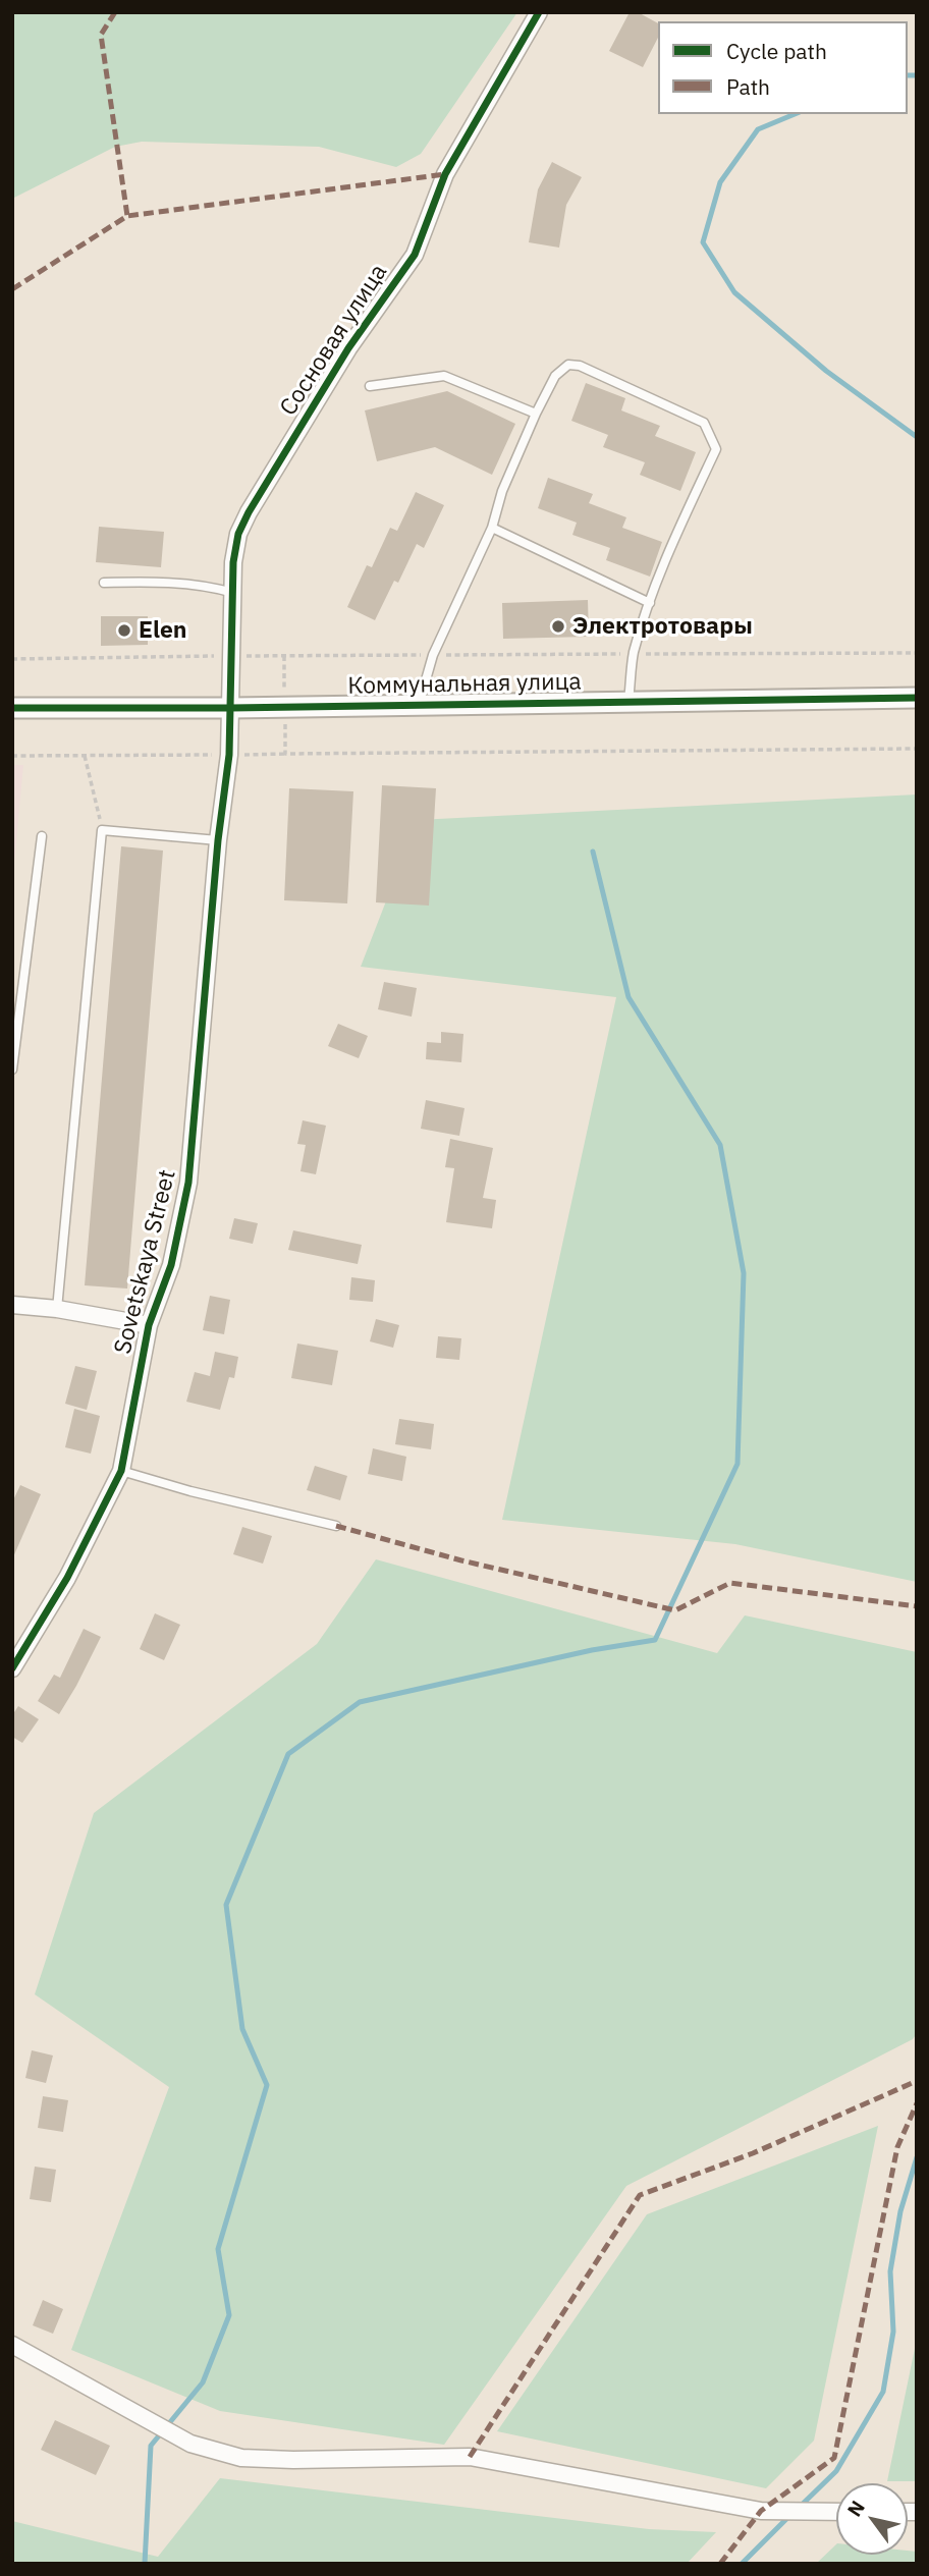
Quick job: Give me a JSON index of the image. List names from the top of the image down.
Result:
{
  "streets": {
    "street": ["Сосновая улица", "Коммунальная улица", "Sovetskaya Street"]
  },
  "crossings": [
    ["Сосновая улица", "Коммунальная улица"],
    ["Сосновая улица", "Sovetskaya Street"],
    ["Коммунальная улица", "Sovetskaya Street"]
  ],
  "places": ["Электротовары", "Elen"],
  "legend": ["Cycle path", "Path"],
  "north": "top left"
}
